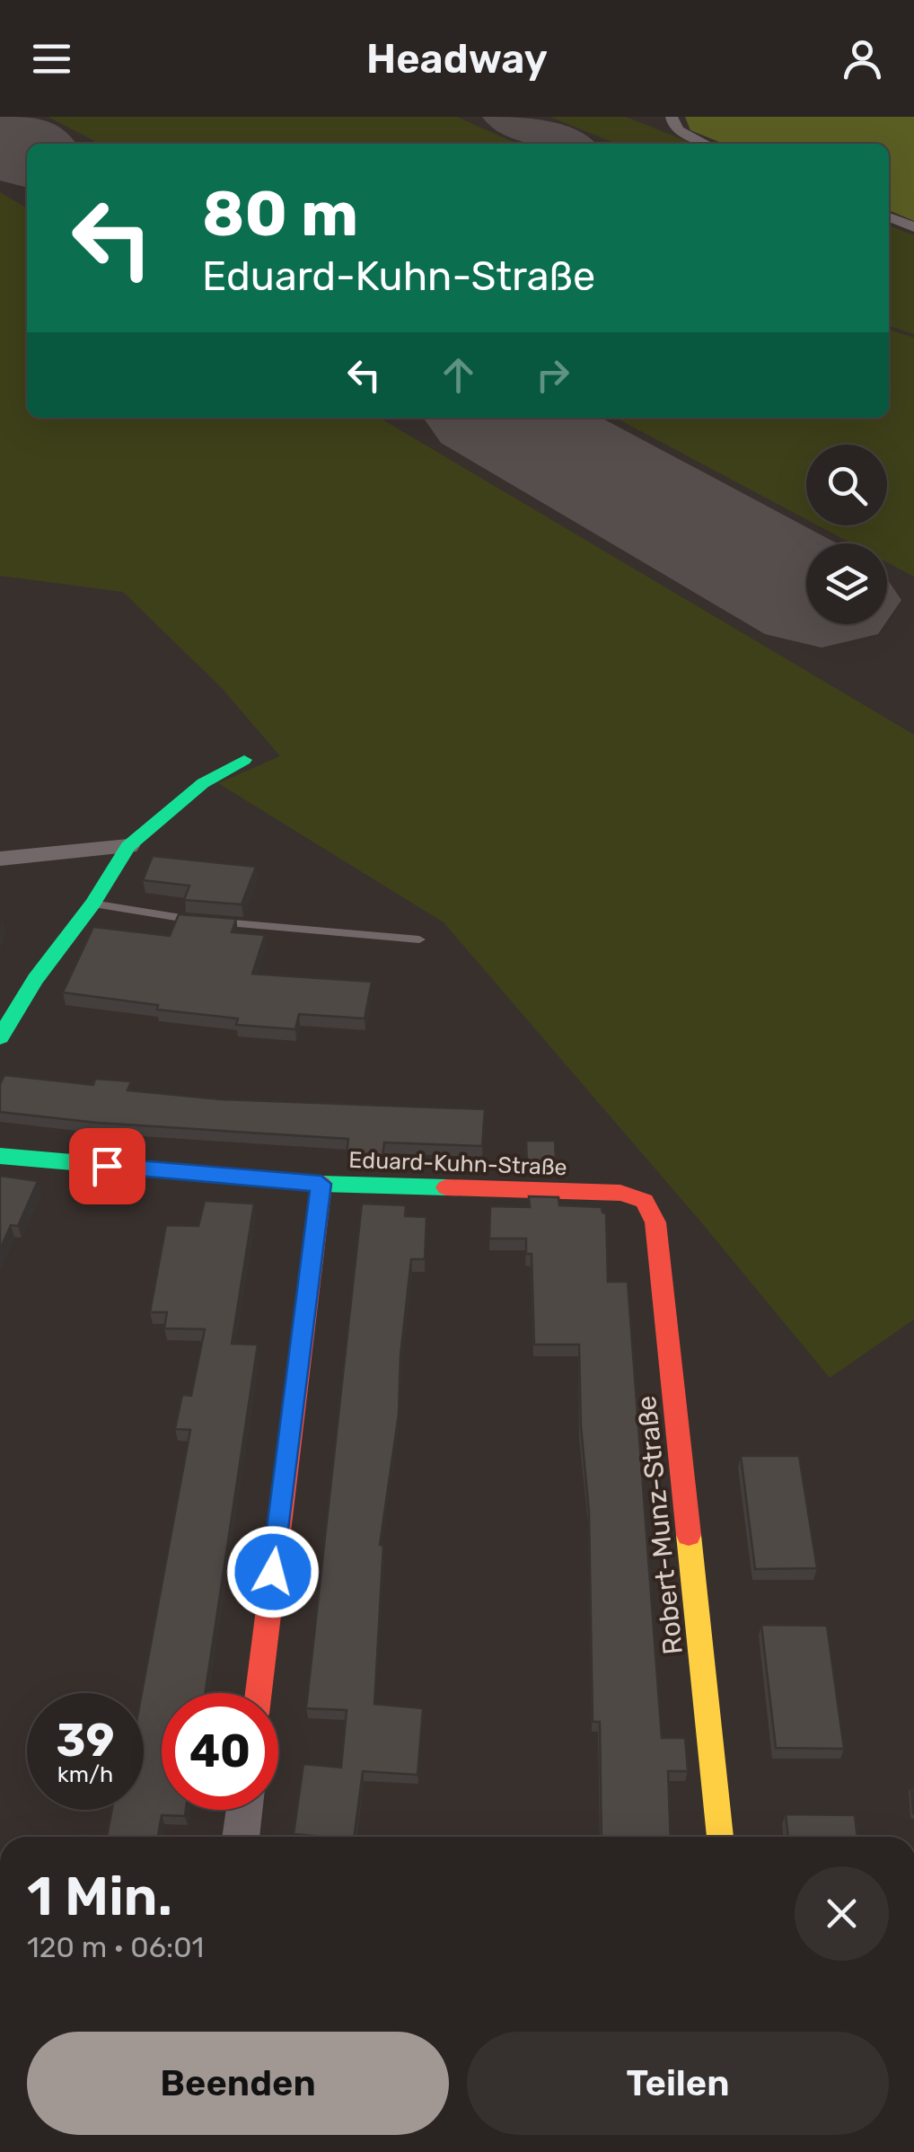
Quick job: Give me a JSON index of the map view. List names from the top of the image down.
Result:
{
  "streets": {
    "street": ["Eduard-Kuhn-Straße", "Robert-Munz-Straße"]
  },
  "crossings": [
    ["Eduard-Kuhn-Straße", "Robert-Munz-Straße"]
  ],
  "page": {
    "header": "Headway",
    "turn": ["80 m", "Eduard-Kuhn-Straße"],
    "speed": "39 km/h",
    "limit": "40",
    "heading": ["1 Min.", "120 m · 06:01"],
    "buttons": ["Beenden", "Teilen"]
  }
}
